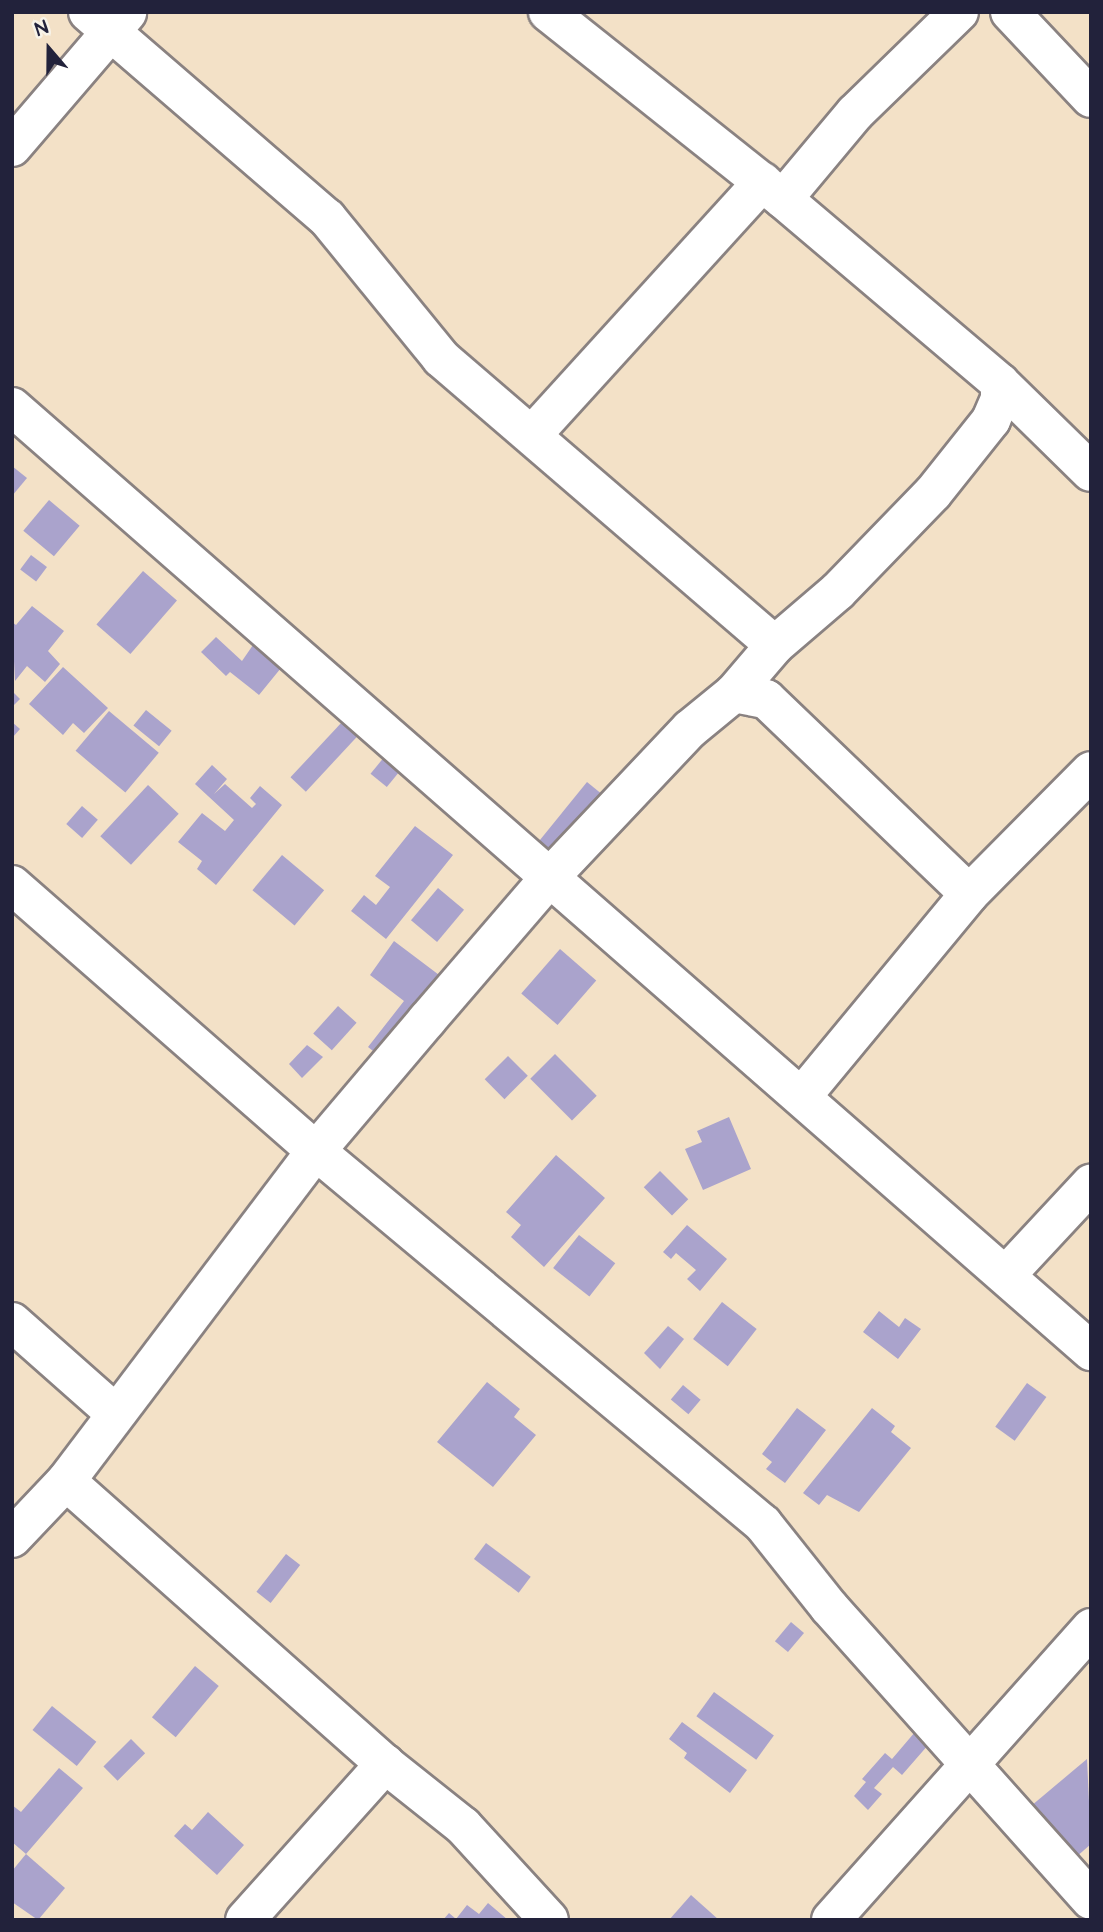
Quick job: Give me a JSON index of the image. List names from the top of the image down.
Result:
{
  "north": "top"
}
